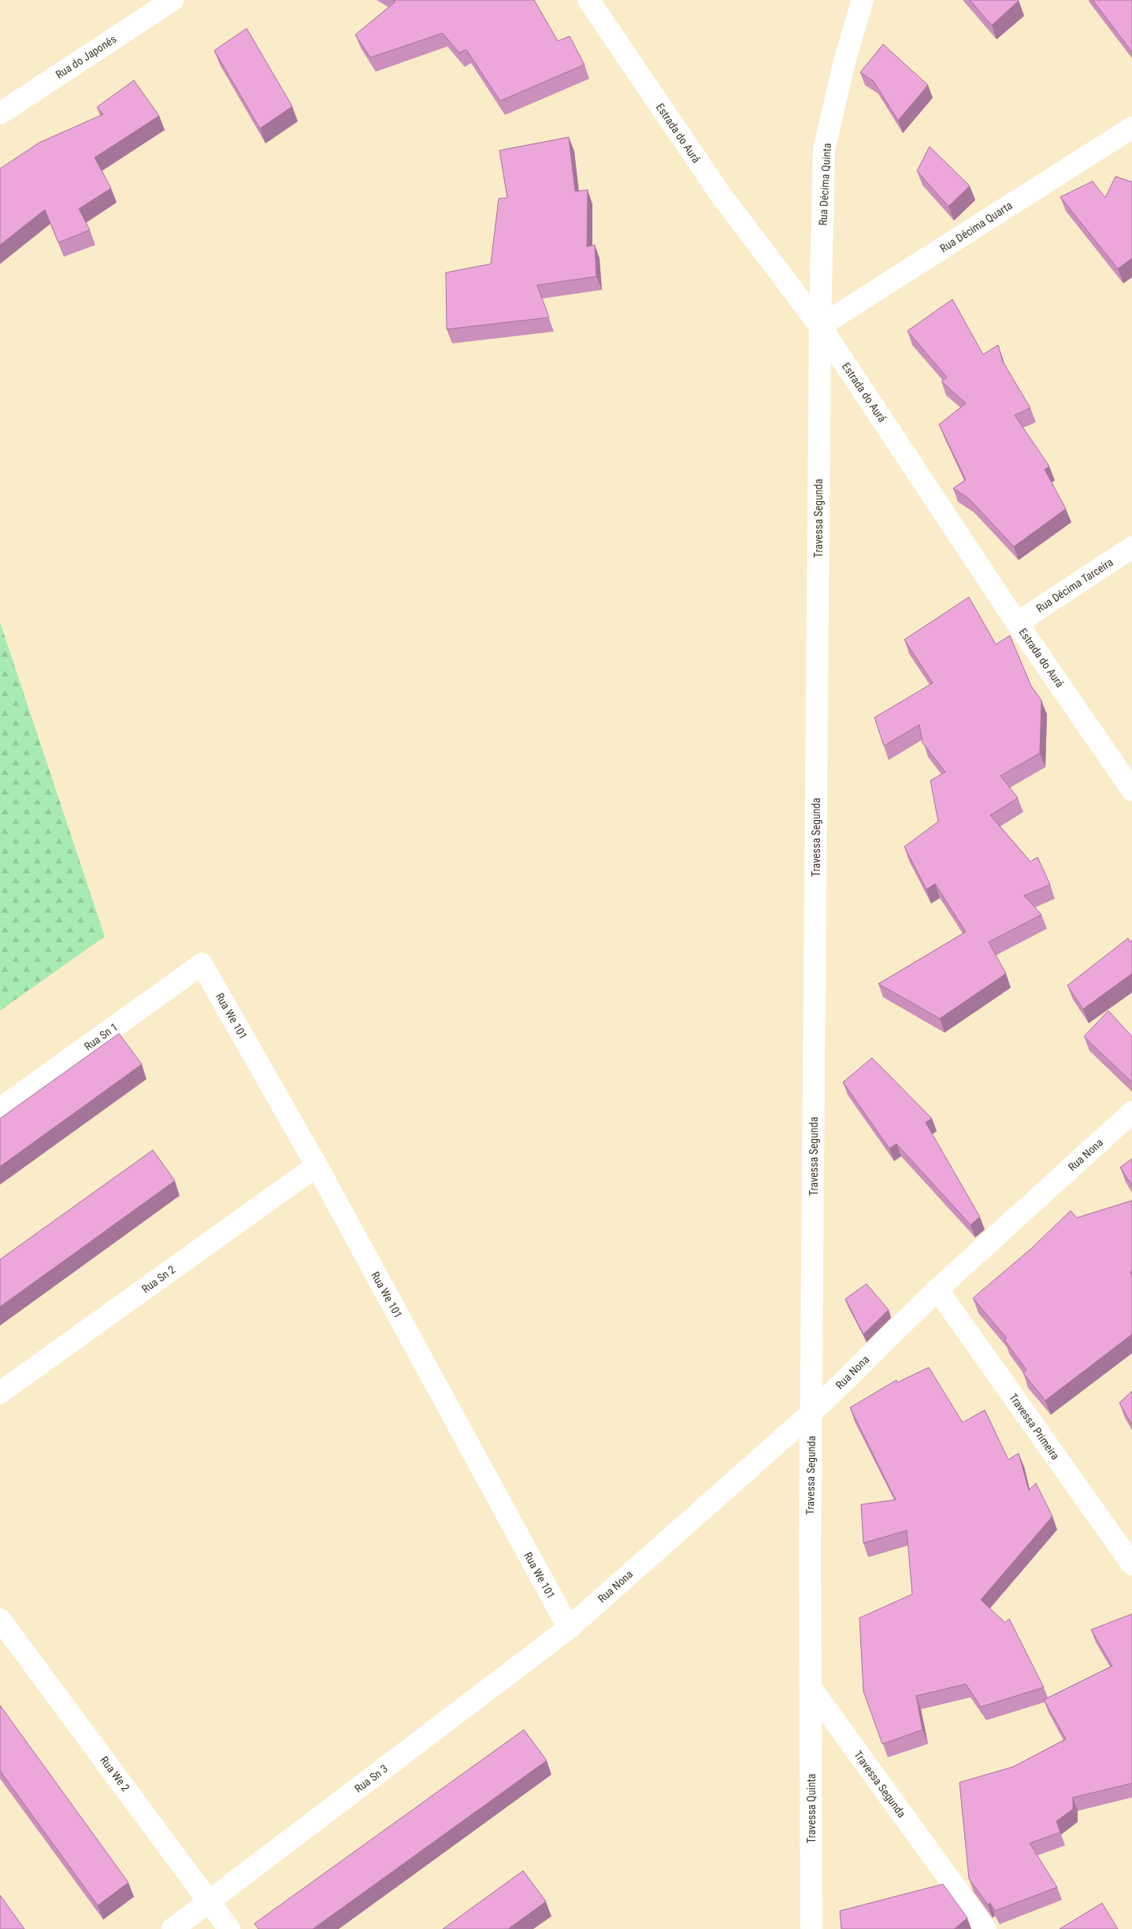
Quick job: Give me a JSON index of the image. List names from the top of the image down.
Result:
{
  "streets": {
    "street": [
      "Rua do Japonês",
      "Estrada do Aurá",
      "Rua Décima Quinta",
      "Rua Décima Quarta",
      "Travessa Segunda",
      "Rua Décima Tarceira",
      "Rua We 101",
      "Rua Sn 1",
      "Rua Nona",
      "Rua Sn 2",
      "Travessa Primeira",
      "Rua We 2",
      "Rua Sn 3",
      "Travessa Quinta"
    ]
  },
  "crossings": [
    ["Estrada do Aurá", "Rua Décima Quinta"],
    ["Estrada do Aurá", "Rua Décima Quarta"],
    ["Estrada do Aurá", "Travessa Segunda"],
    ["Estrada do Aurá", "Rua Décima Tarceira"],
    ["Rua Décima Quinta", "Rua Décima Quarta"],
    ["Rua Décima Quinta", "Travessa Segunda"],
    ["Rua Décima Quarta", "Travessa Segunda"],
    ["Travessa Segunda", "Rua Nona"],
    ["Travessa Segunda", "Travessa Quinta"],
    ["Rua We 101", "Rua Sn 1"],
    ["Rua We 101", "Rua Nona"],
    ["Rua We 101", "Rua Sn 2"],
    ["Rua We 101", "Rua Sn 3"],
    ["Rua Nona", "Travessa Primeira"],
    ["Rua Nona", "Rua Sn 3"],
    ["Rua We 2", "Rua Sn 3"]
  ]
}
